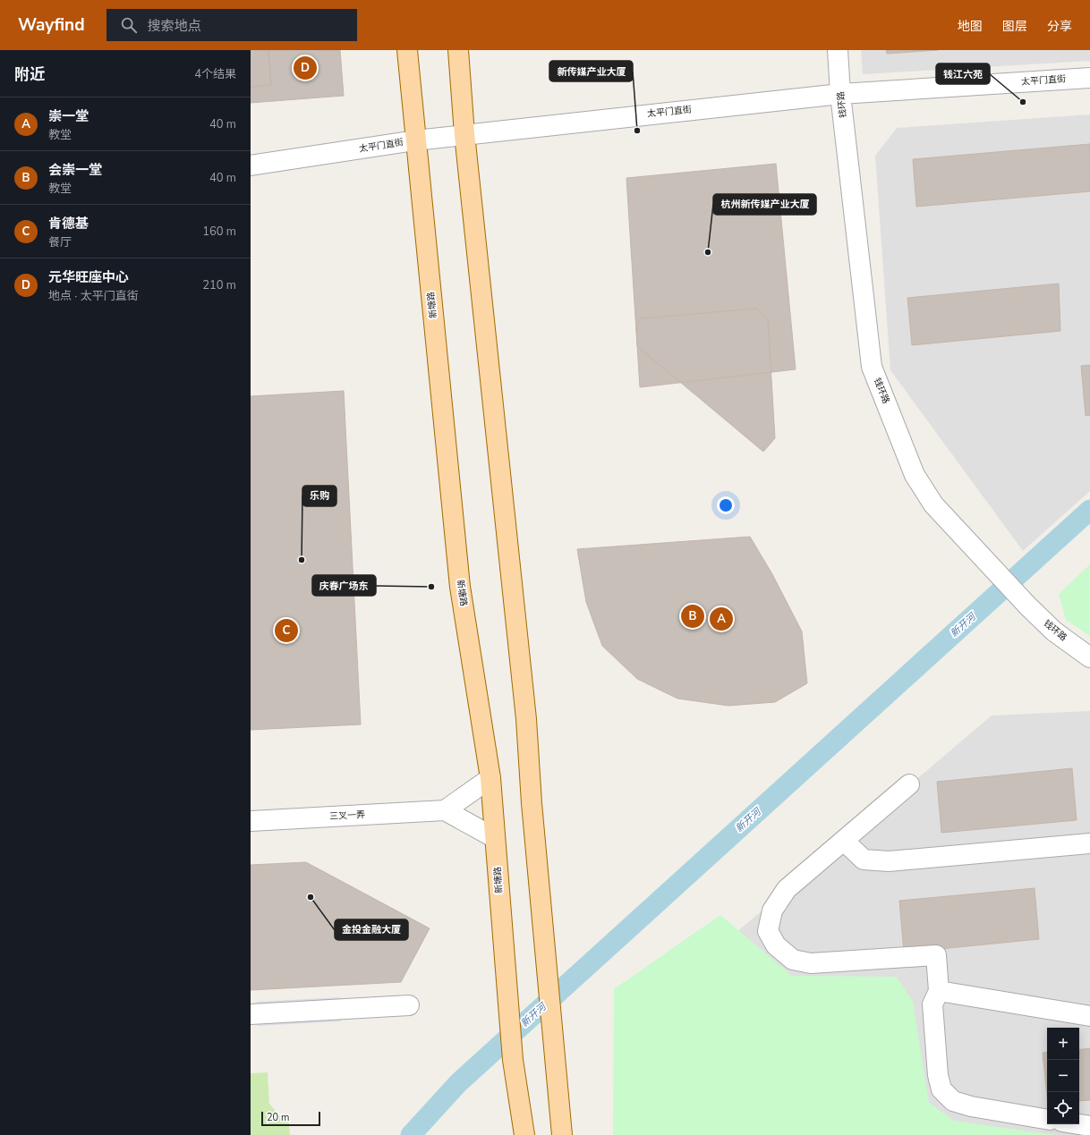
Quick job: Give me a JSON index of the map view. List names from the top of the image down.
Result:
{
  "streets": {
    "main road": ["新塘路"],
    "street": ["太平门直街", "钱环路", "三叉一弄"]
  },
  "crossings": [
    ["太平门直街", "钱环路"],
    ["太平门直街", "新塘路"]
  ],
  "water": ["新开河"],
  "places": [
    "钱江六苑",
    "新传媒产业大厦",
    "杭州新传媒产业大厦",
    "乐购",
    "庆春广场东",
    "金投金融大厦"
  ],
  "scale_bar": "20 m",
  "page": {
    "header": "Wayfind",
    "search": "搜索地点",
    "nav": ["地图", "图层", "分享"],
    "heading": ["附近", "4个结果"],
    "pins": [
      "D",
      "B",
      "A",
      "C"
    ],
    "list": [
      {
        "mark": "A",
        "name": "崇一堂",
        "note": "教堂",
        "value": "40 m"
      },
      {
        "mark": "B",
        "name": "会崇一堂",
        "note": "教堂",
        "value": "40 m"
      },
      {
        "mark": "C",
        "name": "肯德基",
        "note": "餐厅",
        "value": "160 m"
      },
      {
        "mark": "D",
        "name": "元华旺座中心",
        "note": "地点 · 太平门直街",
        "value": "210 m"
      }
    ],
    "map_buttons": ["+", "−"],
    "scale": "20 m"
  }
}
